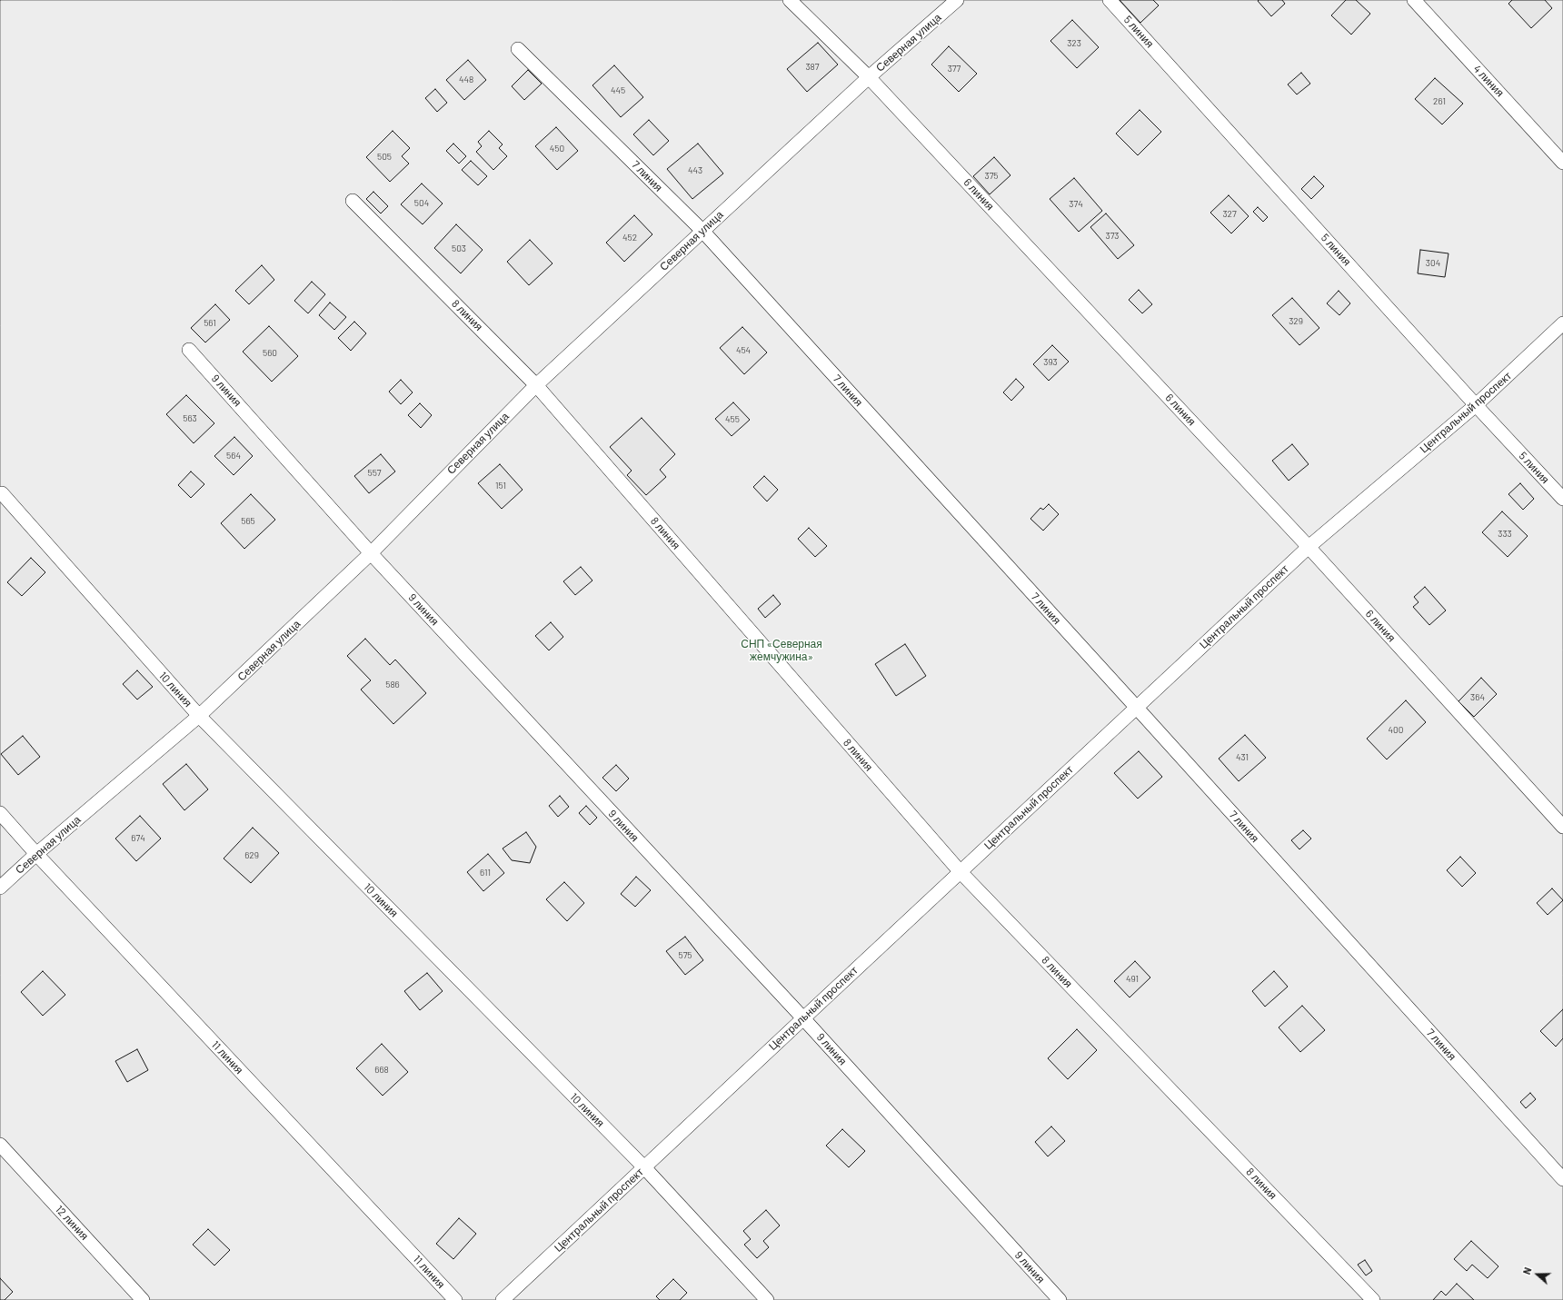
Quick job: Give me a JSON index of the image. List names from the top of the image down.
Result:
{
  "streets": {
    "street": [
      "5 линия",
      "Северная улица",
      "4 линия",
      "7 линия",
      "6 линия",
      "8 линия",
      "9 линия",
      "Центральный проспект",
      "10 линия",
      "11 линия",
      "12 линия"
    ]
  },
  "crossings": [
    ["5 линия", "Центральный проспект"],
    ["Северная улица", "7 линия"],
    ["Северная улица", "6 линия"],
    ["Северная улица", "8 линия"],
    ["Северная улица", "9 линия"],
    ["Северная улица", "10 линия"],
    ["Северная улица", "11 линия"],
    ["7 линия", "Центральный проспект"],
    ["6 линия", "Центральный проспект"],
    ["8 линия", "Центральный проспект"],
    ["9 линия", "Центральный проспект"],
    ["Центральный проспект", "10 линия"]
  ],
  "parks": ["СНП «Северная жемчужина»"],
  "house_numbers": [
    "323",
    "387",
    "377",
    "448",
    "445",
    "261",
    "450",
    "505",
    "443",
    "375",
    "504",
    "374",
    "327",
    "373",
    "452",
    "503",
    "304",
    "329",
    "561",
    "454",
    "560",
    "393",
    "563",
    "455",
    "564",
    "557",
    "151",
    "565",
    "333",
    "586",
    "364",
    "400",
    "431",
    "674",
    "629",
    "611",
    "575",
    "491",
    "668"
  ],
  "north": "left"
}
